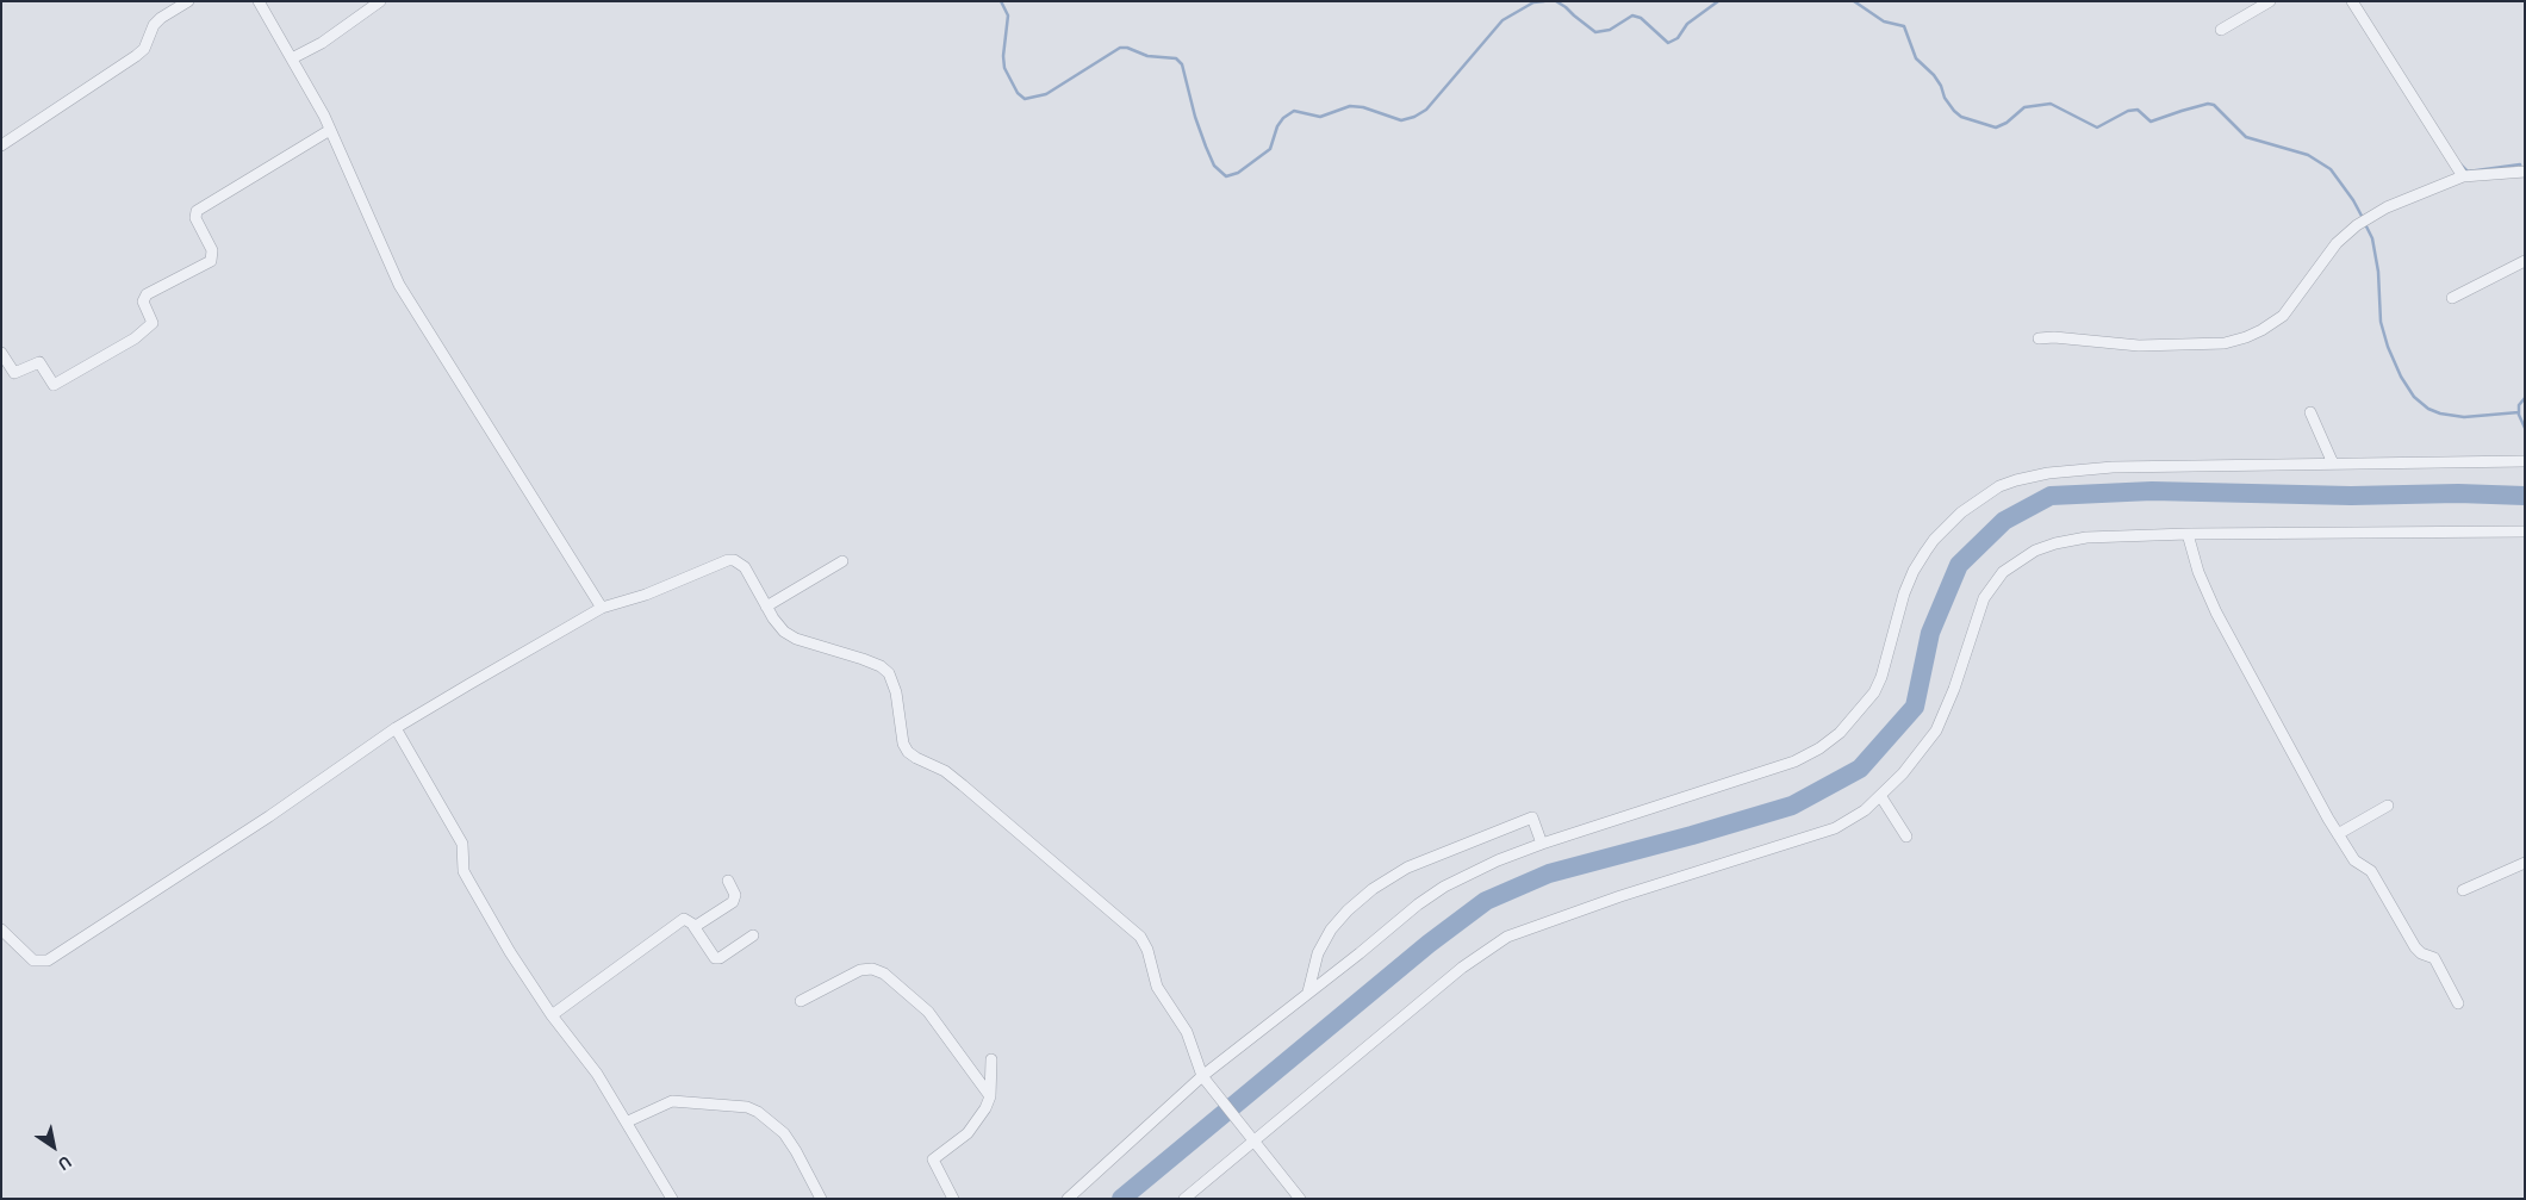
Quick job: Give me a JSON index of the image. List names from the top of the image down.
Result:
{
  "north": "bottom right"
}
